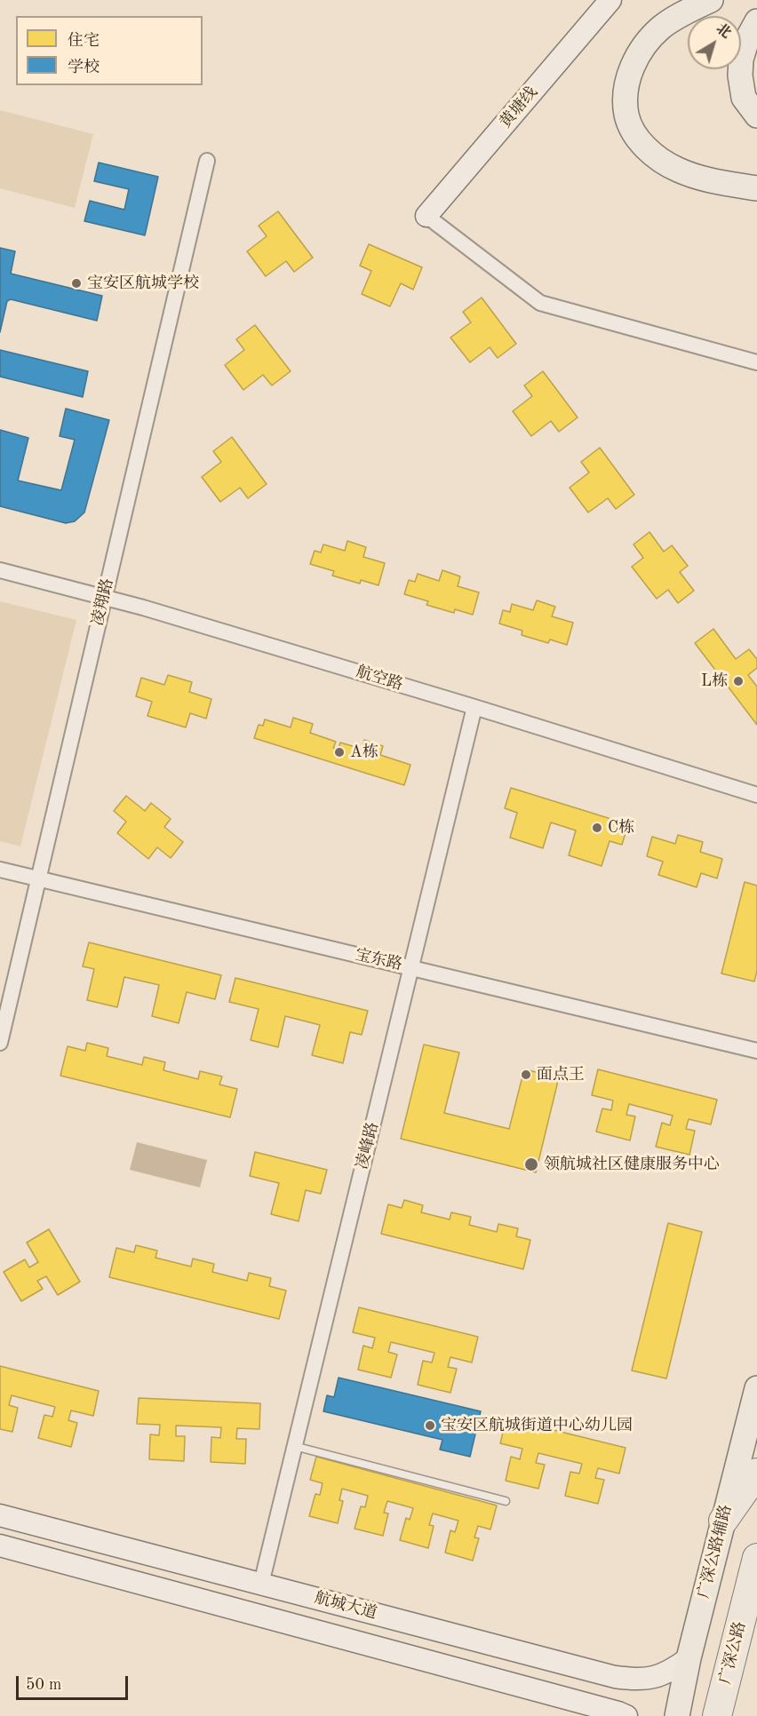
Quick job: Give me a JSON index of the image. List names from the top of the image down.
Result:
{
  "streets": {
    "highway": ["广深公路"],
    "main road": ["黄塘线", "广深公路辅路", "航城大道"],
    "street": [
      "凌翔路",
      "航空路",
      "宝东路",
      "凌峰路"
    ]
  },
  "crossings": [
    ["凌翔路", "航空路"],
    ["凌翔路", "宝东路"],
    ["航空路", "凌峰路"],
    ["宝东路", "凌峰路"],
    ["凌峰路", "航城大道"],
    ["广深公路辅路", "航城大道"]
  ],
  "places": [
    "宝安区航城学校",
    "L栋",
    "A栋",
    "C栋",
    "面点王",
    "领航城社区健康服务中心",
    "宝安区航城街道中心幼儿园"
  ],
  "legend": ["住宅", "学校"],
  "scale_bar": "50 m",
  "north": "top right"
}
